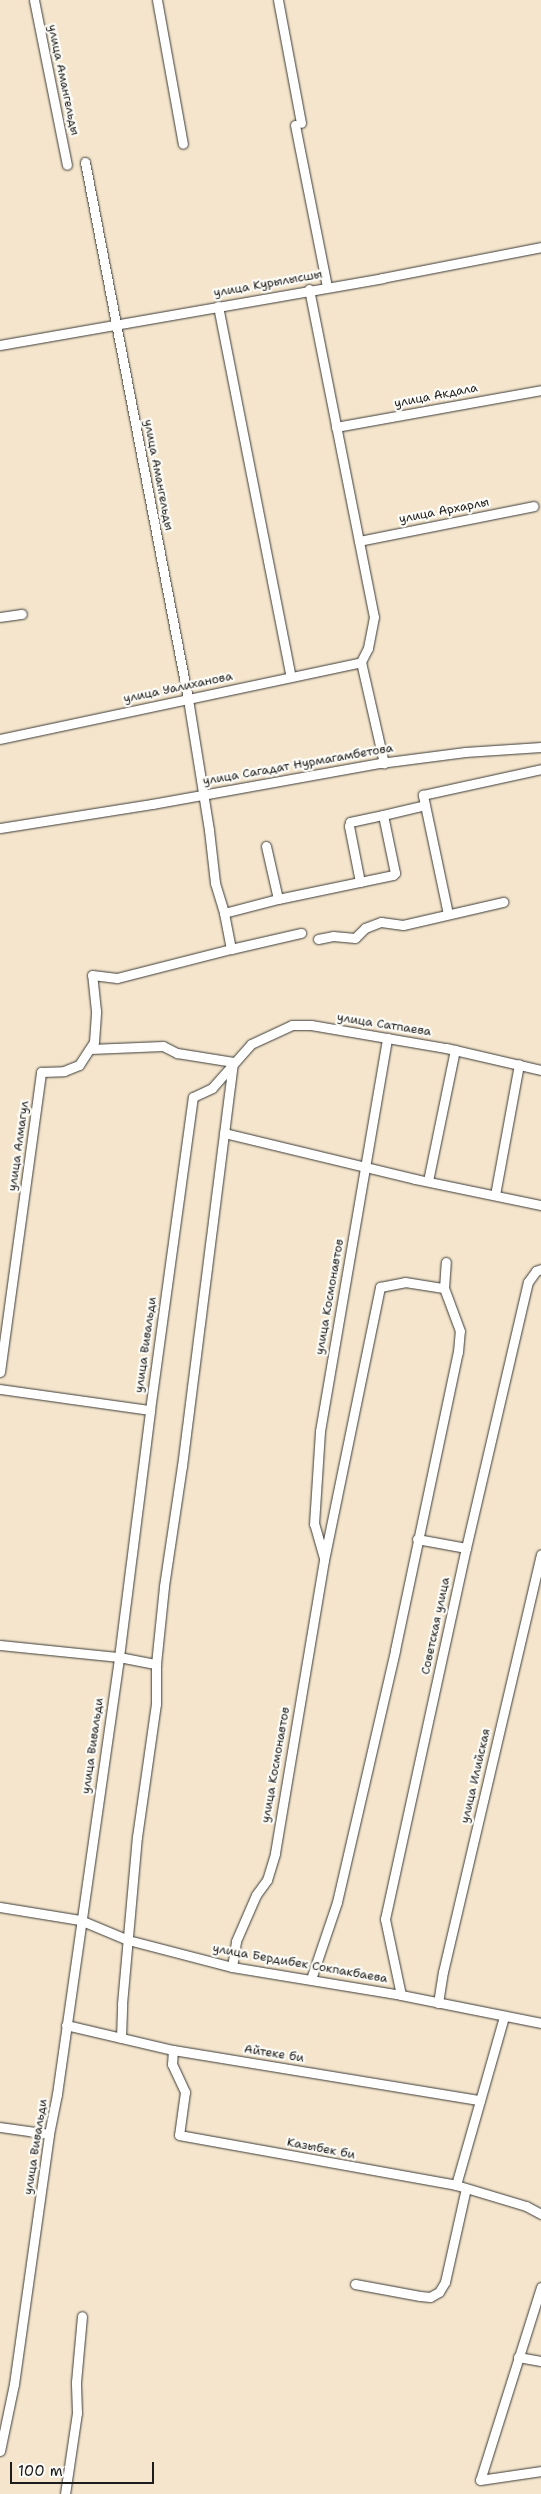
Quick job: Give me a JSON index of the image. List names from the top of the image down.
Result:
{
  "streets": {
    "street": [
      "улица Амангельды",
      "улица Курылысшы",
      "улица Акдала",
      "улица Архарлы",
      "улица Уалиханова",
      "улица Сагадат Нурмагамбетова",
      "улица Сатпаева",
      "улица Алмагул",
      "улица Космонавтов",
      "улица Вивальди",
      "Советская улица",
      "улица Илийская",
      "улица Бердибек Сокпакбаева",
      "Айтеке би",
      "Казыбек би"
    ]
  },
  "crossings": [
    ["улица Амангельды", "улица Курылысшы"],
    ["улица Амангельды", "улица Уалиханова"],
    ["улица Амангельды", "улица Сагадат Нурмагамбетова"],
    ["улица Сатпаева", "улица Космонавтов"],
    ["улица Сатпаева", "улица Вивальди"],
    ["улица Космонавтов", "улица Бердибек Сокпакбаева"],
    ["улица Вивальди", "улица Бердибек Сокпакбаева"],
    ["улица Вивальди", "Айтеке би"],
    ["Советская улица", "улица Бердибек Сокпакбаева"],
    ["улица Илийская", "улица Бердибек Сокпакбаева"],
    ["Айтеке би", "Казыбек би"]
  ],
  "scale_bar": "100 m"
}
